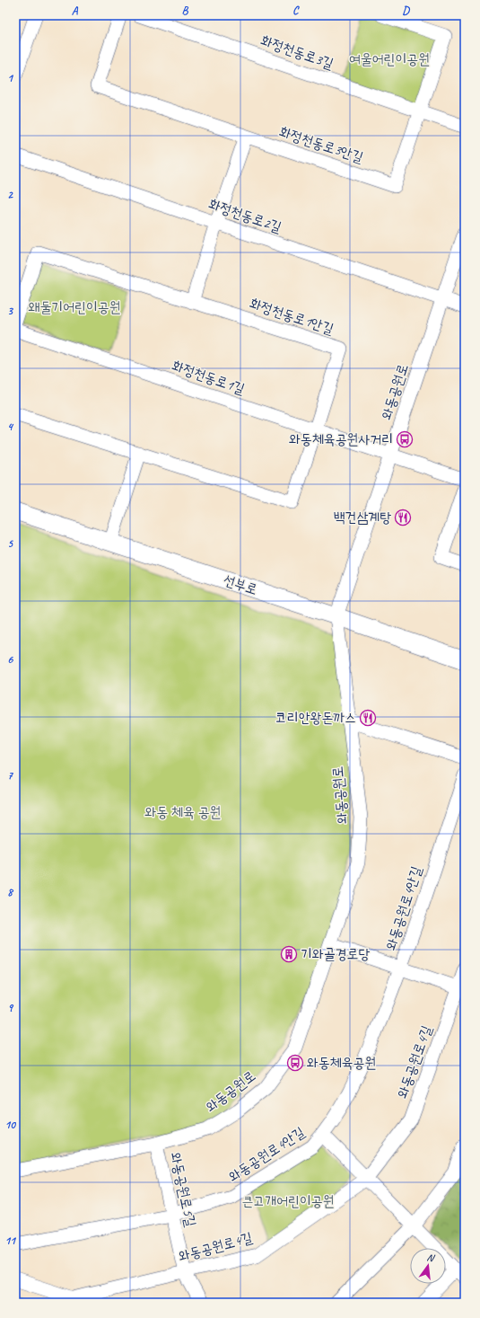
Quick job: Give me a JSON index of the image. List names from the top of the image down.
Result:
{
  "streets": {
    "main road": ["선부로"],
    "street": [
      "화정천동로3길",
      "화정천동로3안길",
      "화정천동로2길",
      "화정천동로1안길",
      "화정천동로1길",
      "와동공원로",
      "와동공원로4안길",
      "와동공원로4길",
      "와동공원로5길"
    ]
  },
  "crossings": [
    ["화정천동로3길", "화정천동로3안길"],
    ["화정천동로2길", "와동공원로"],
    ["화정천동로1안길", "화정천동로1길"],
    ["화정천동로1길", "와동공원로"],
    ["와동공원로", "선부로"],
    ["와동공원로", "와동공원로5길"],
    ["와동공원로4안길", "와동공원로5길"],
    ["와동공원로4길", "와동공원로5길"]
  ],
  "parks": [
    "여울어린이공원",
    "왜둘기어린이공원",
    "와동 체육 공원",
    "큰고개어린이공원"
  ],
  "places": {
    "bus stop": ["와동체육공원사거리", "와동체육공원"],
    "restaurant": ["백건삼계탕", "코리안왕돈까스"],
    "building": ["기와골경로당"]
  },
  "north": "top",
  "grid": {
    "columns": [
      "A",
      "B",
      "C",
      "D"
    ],
    "rows": [
      "1",
      "2",
      "3",
      "4",
      "5",
      "6",
      "7",
      "8",
      "9",
      "10",
      "11"
    ]
  }
}
